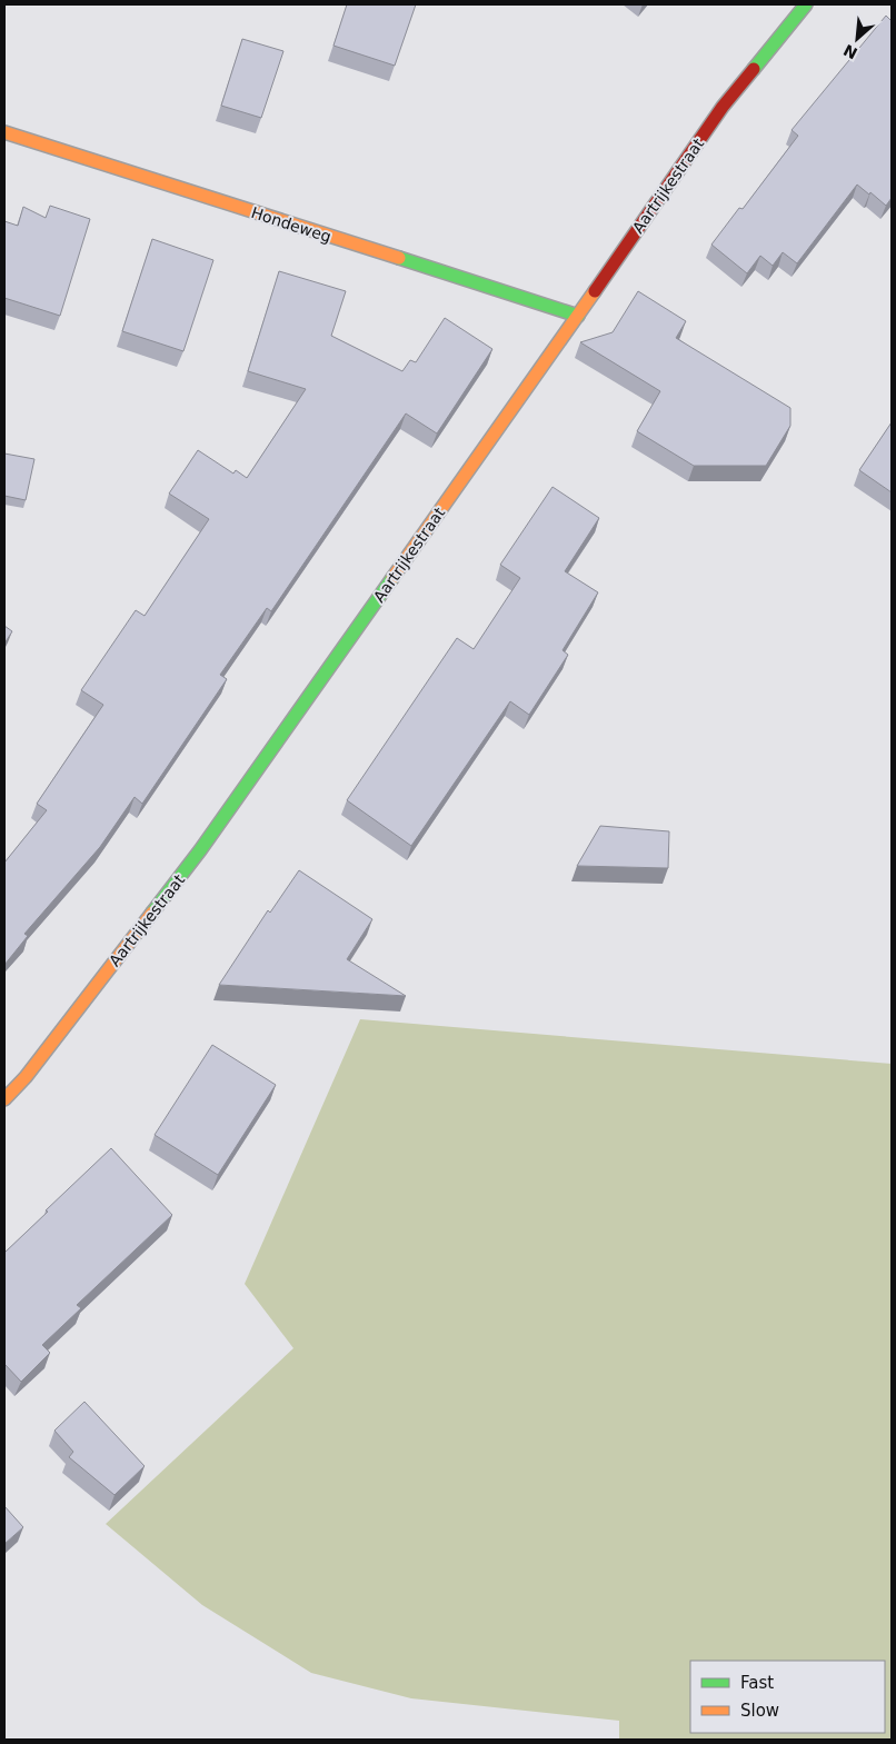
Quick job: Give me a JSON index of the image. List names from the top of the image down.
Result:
{
  "streets": {
    "street": ["Aartrijkestraat", "Hondeweg"]
  },
  "crossings": [
    ["Aartrijkestraat", "Hondeweg"]
  ],
  "legend": ["Fast", "Slow"],
  "north": "bottom left"
}
